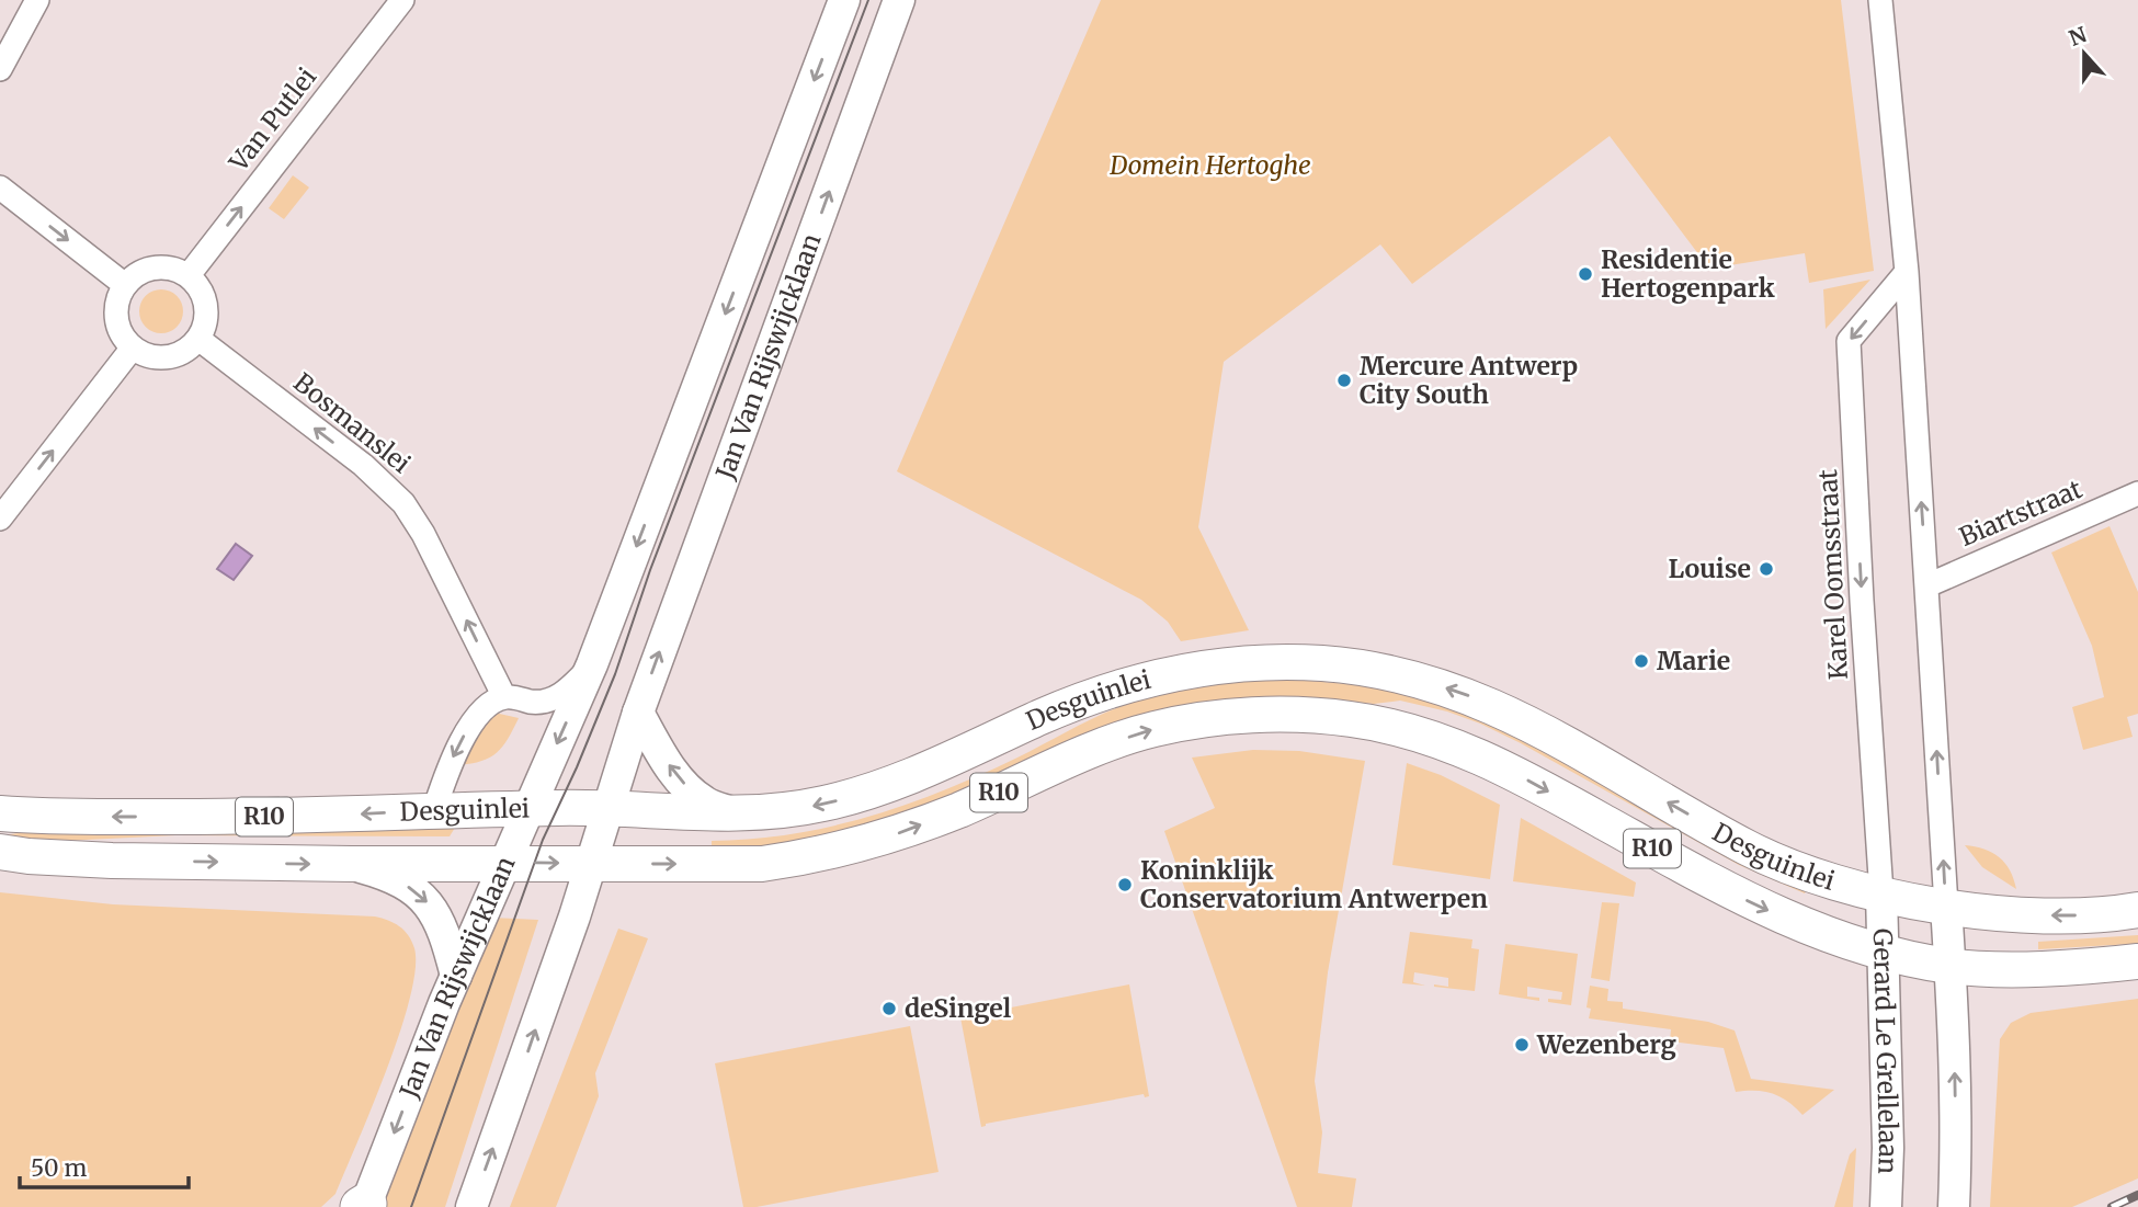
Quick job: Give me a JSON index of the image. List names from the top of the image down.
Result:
{
  "streets": {
    "main road": [
      "Jan Van Rijswijcklaan",
      "Desguinlei",
      "R10",
      "Gerard Le Grellelaan"
    ],
    "street": [
      "Van Putlei",
      "Bosmanslei",
      "Biartstraat",
      "Karel Oomsstraat"
    ]
  },
  "crossings": [
    ["Van Putlei", "Bosmanslei"],
    ["Jan Van Rijswijcklaan", "Bosmanslei"],
    ["Jan Van Rijswijcklaan", "Desguinlei"],
    ["Karel Oomsstraat", "Desguinlei"],
    ["Karel Oomsstraat", "Gerard Le Grellelaan"],
    ["Desguinlei", "Gerard Le Grellelaan"]
  ],
  "one_way": ["Van Putlei", "Bosmanslei"],
  "parks": ["Domein Hertoghe"],
  "places": [
    "Residentie Hertogenpark",
    "Mercure Antwerp City South",
    "Louise",
    "Marie",
    "Koninklijk Conservatorium Antwerpen",
    "deSingel",
    "Wezenberg"
  ],
  "scale_bar": "50 m",
  "north": "top"
}
